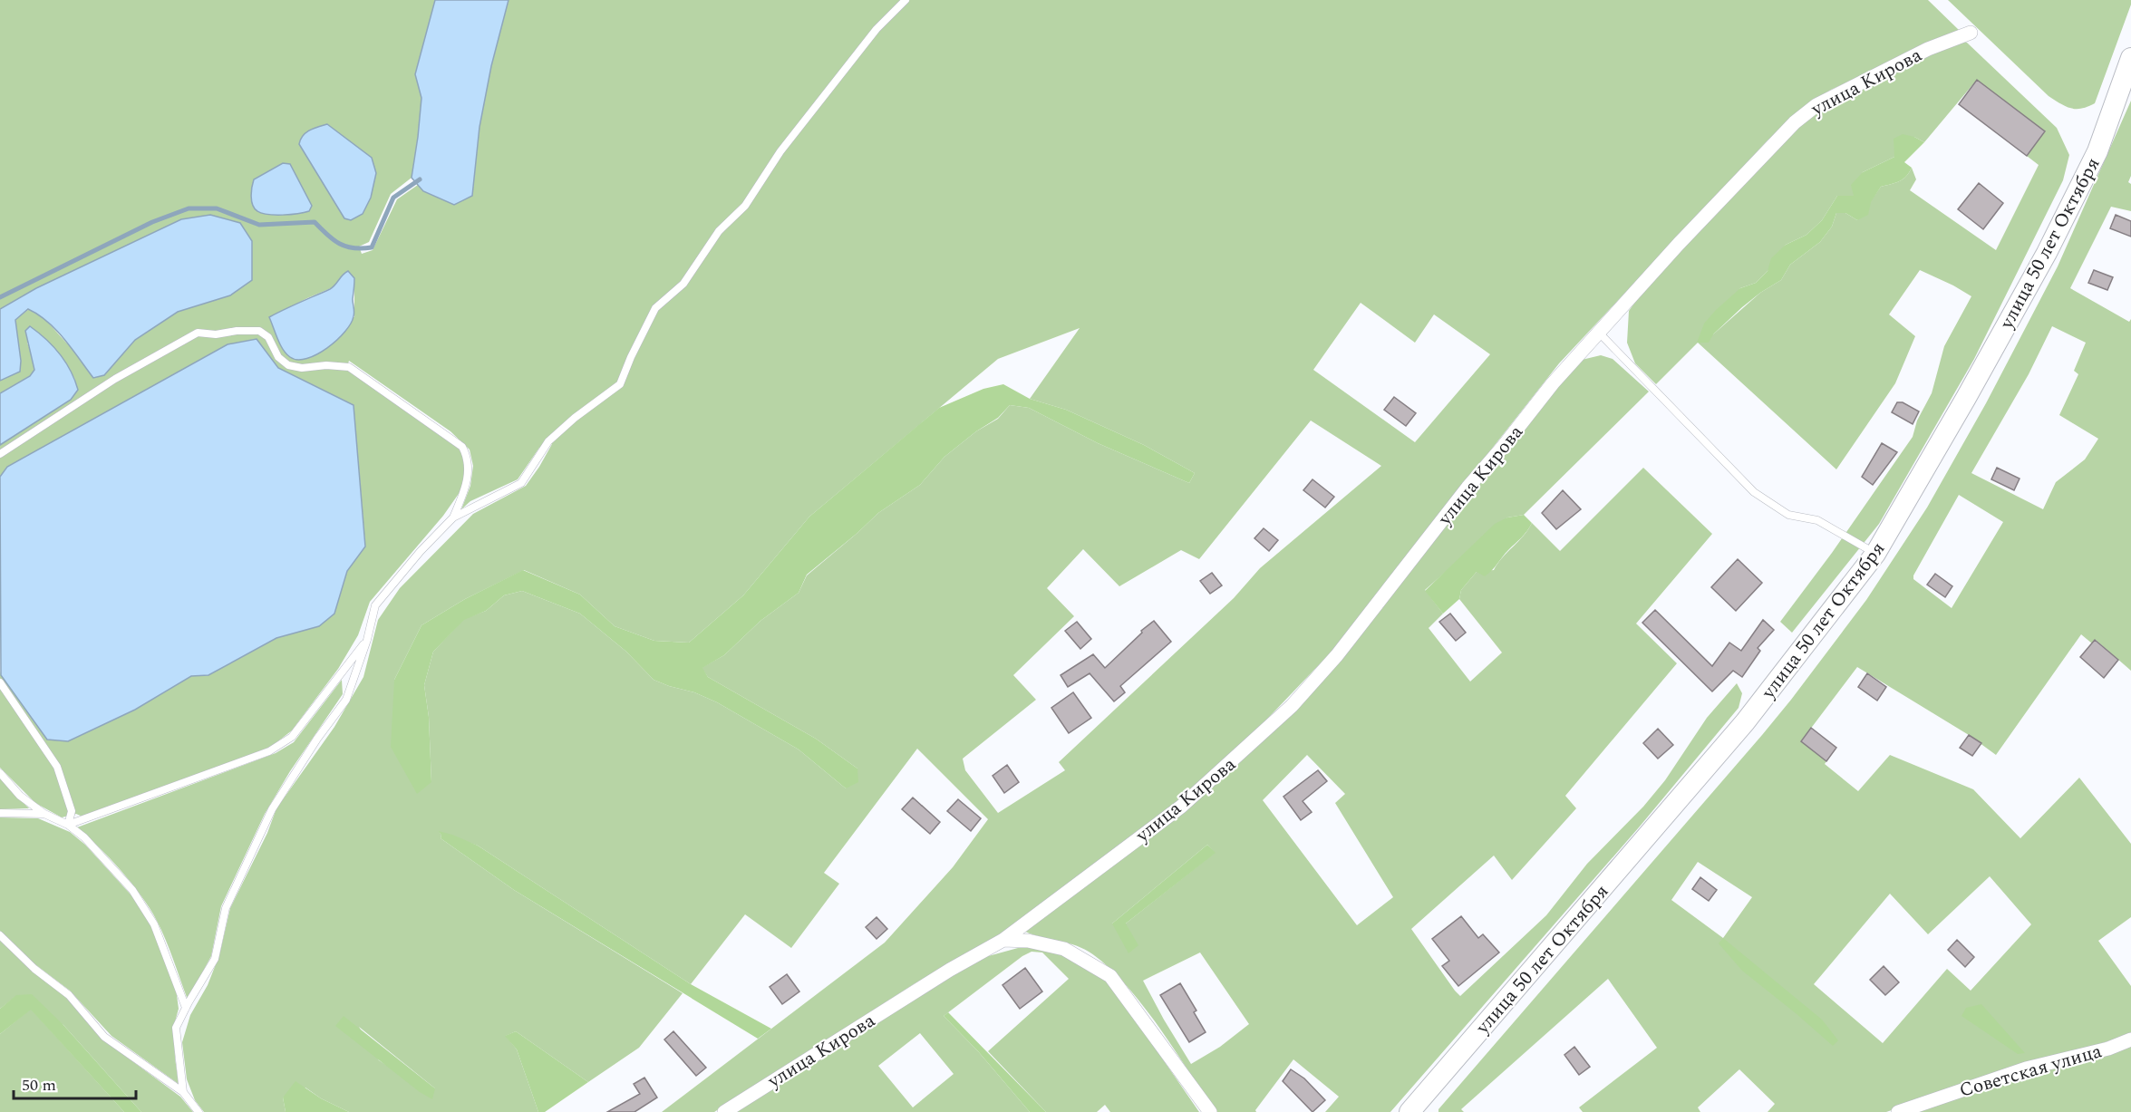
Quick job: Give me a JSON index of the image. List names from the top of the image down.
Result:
{
  "streets": {
    "main road": ["улица 50 лет Октября"],
    "street": ["улица Кирова", "Советская улица"]
  },
  "scale_bar": "50 m"
}
